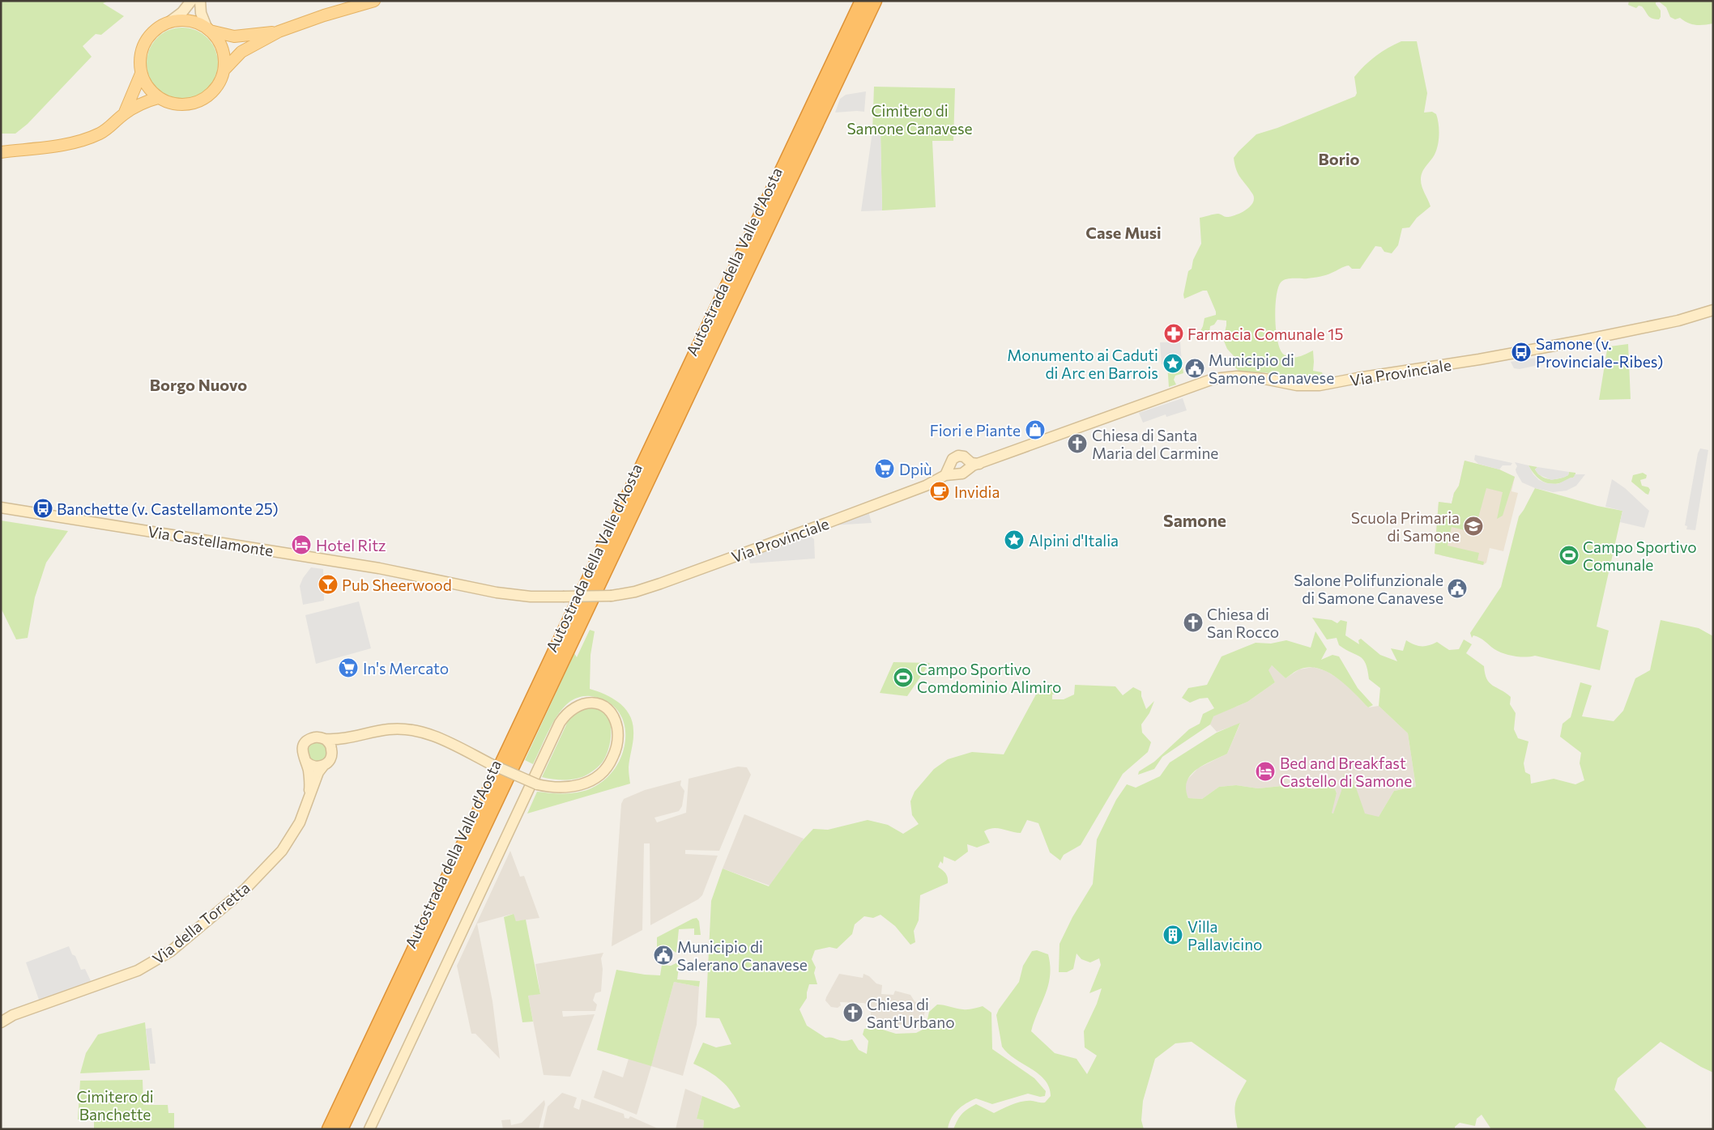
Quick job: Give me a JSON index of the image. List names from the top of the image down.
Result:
{
  "streets": {
    "highway": ["Autostrada della Valle d'Aosta"],
    "main road": ["Via Provinciale", "Via Castellamonte", "Via della Torretta"]
  },
  "crossings": [
    ["Via Provinciale", "Via Castellamonte"]
  ],
  "districts": [
    "Borio",
    "Case Musi",
    "Borgo Nuovo",
    "Samone"
  ],
  "parks": ["Cimitero di Samone Canavese", "Cimitero di Banchette"],
  "places": {
    "pharmacy": ["Farmacia Comunale 15"],
    "bus stop": ["Samone (v. Provinciale-Ribes)", "Banchette (v. Castellamonte 25)"],
    "place": ["Monumento ai Caduti di Arc en Barrois", "Alpini d'Italia"],
    "public building": ["Municipio di Samone Canavese", "Salone Polifunzionale di Samone Canavese", "Municipio di Salerano Canavese"],
    "shop": ["Fiori e Piante"],
    "church": ["Chiesa di Santa Maria del Carmine", "Chiesa di San Rocco", "Chiesa di Sant'Urbano"],
    "supermarket": ["Dpiù", "In's Mercato"],
    "cafe": ["Invidia"],
    "school or university": ["Scuola Primaria di Samone"],
    "hotel": ["Hotel Ritz", "Bed and Breakfast Castello di Samone"],
    "sports": ["Campo Sportivo Comunale", "Campo Sportivo Comdominio Alimiro"],
    "bar": ["Pub Sheerwood"],
    "building": ["Villa Pallavicino"]
  }
}
